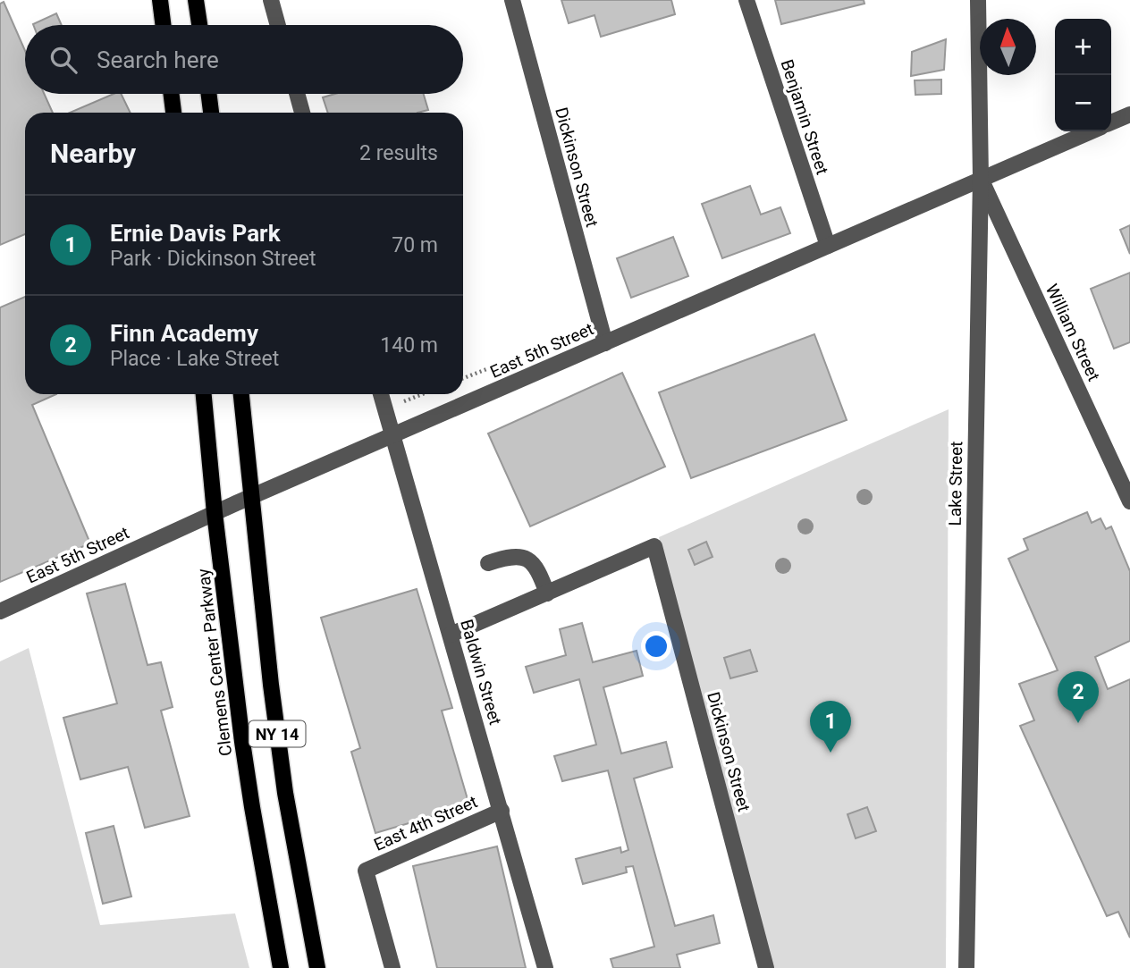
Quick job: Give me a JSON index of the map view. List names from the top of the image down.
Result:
{
  "streets": {
    "main road": ["Clemens Center Parkway", "NY 14"],
    "street": [
      "Benjamin Street",
      "Dickinson Street",
      "William Street",
      "East 5th Street",
      "Lake Street",
      "Baldwin Street",
      "East 4th Street"
    ]
  },
  "crossings": [
    ["Benjamin Street", "East 5th Street"],
    ["Dickinson Street", "East 5th Street"],
    ["William Street", "East 5th Street"],
    ["William Street", "Lake Street"],
    ["East 5th Street", "Lake Street"],
    ["East 5th Street", "Clemens Center Parkway"],
    ["East 5th Street", "Baldwin Street"],
    ["East 5th Street", "NY 14"],
    ["Baldwin Street", "East 4th Street"]
  ],
  "north": "top",
  "page": {
    "map_buttons": ["+", "−"],
    "search": "Search here",
    "heading": ["Nearby", "2 results"],
    "list": [
      {
        "mark": "1",
        "name": "Ernie Davis Park",
        "note": "Park · Dickinson Street",
        "value": "70 m"
      },
      {
        "mark": "2",
        "name": "Finn Academy",
        "note": "Place · Lake Street",
        "value": "140 m"
      }
    ],
    "pins": ["2", "1"]
  }
}
